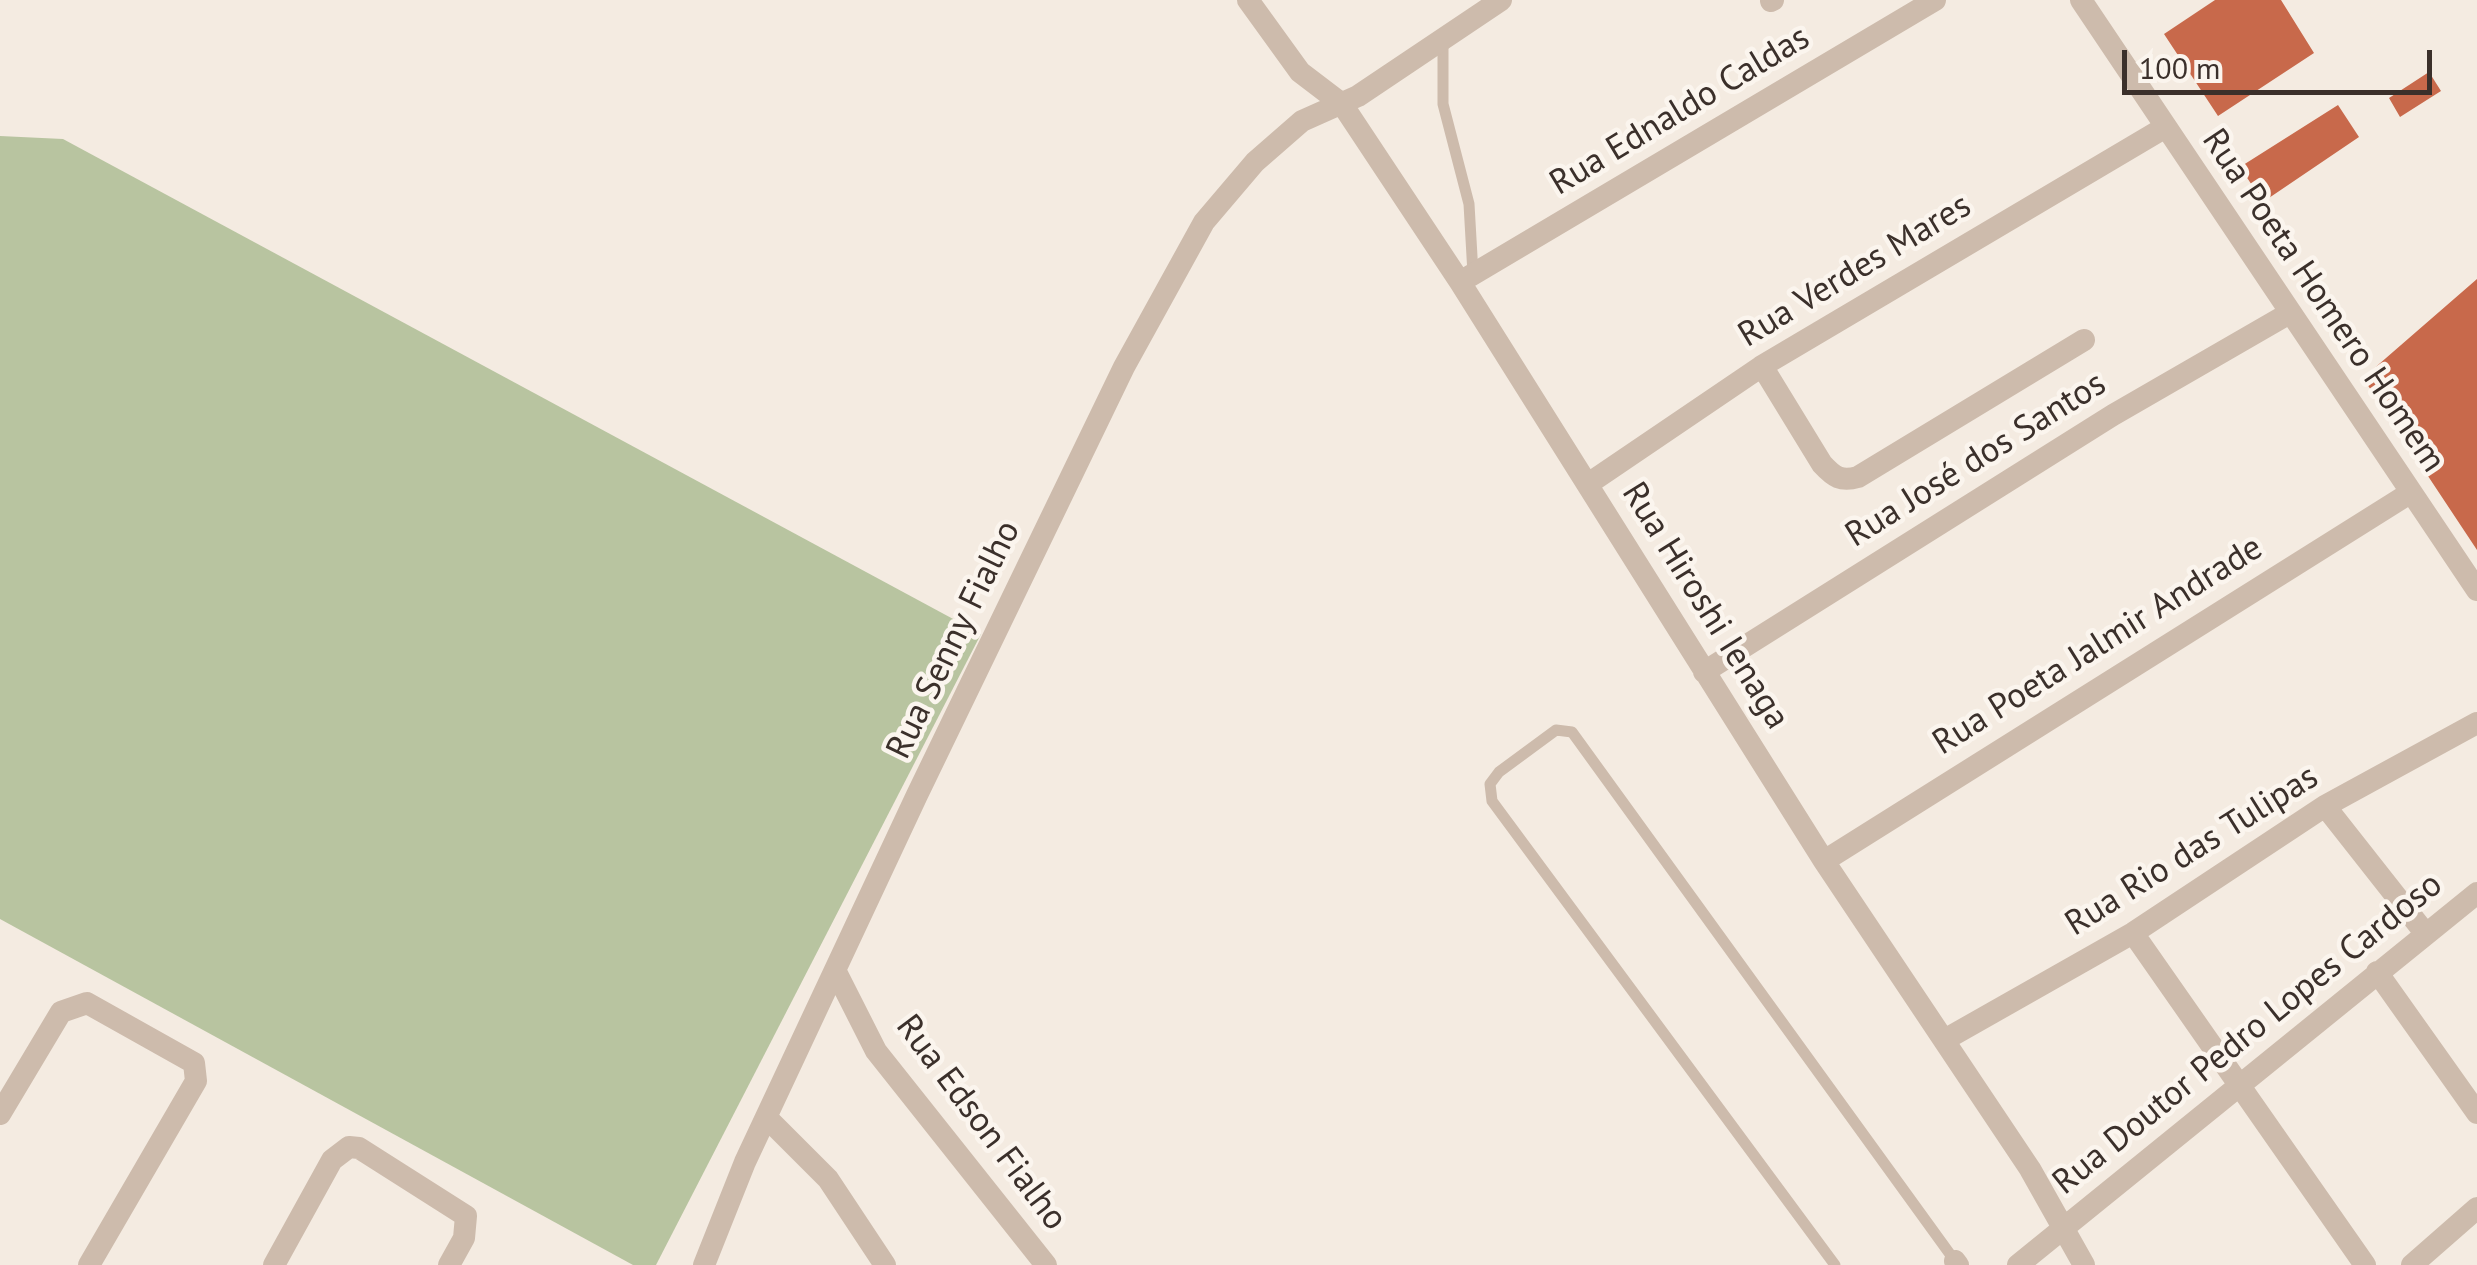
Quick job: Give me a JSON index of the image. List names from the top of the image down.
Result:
{
  "streets": {
    "street": [
      "Rua Ednaldo Caldas",
      "Rua Verdes Mares",
      "Rua Poeta Homero Homem",
      "Rua José dos Santos",
      "Rua Hiroshi Ienaga",
      "Rua Senny Fialho",
      "Rua Poeta Jalmir Andrade",
      "Rua Rio das Tulipas",
      "Rua Doutor Pedro Lopes Cardoso",
      "Rua Edson Fialho"
    ]
  },
  "crossings": [
    ["Rua Ednaldo Caldas", "Rua Hiroshi Ienaga"],
    ["Rua Verdes Mares", "Rua Poeta Homero Homem"],
    ["Rua Verdes Mares", "Rua Hiroshi Ienaga"],
    ["Rua Poeta Homero Homem", "Rua José dos Santos"],
    ["Rua Poeta Homero Homem", "Rua Poeta Jalmir Andrade"],
    ["Rua José dos Santos", "Rua Hiroshi Ienaga"],
    ["Rua Hiroshi Ienaga", "Rua Senny Fialho"],
    ["Rua Hiroshi Ienaga", "Rua Poeta Jalmir Andrade"],
    ["Rua Hiroshi Ienaga", "Rua Rio das Tulipas"],
    ["Rua Hiroshi Ienaga", "Rua Doutor Pedro Lopes Cardoso"],
    ["Rua Senny Fialho", "Rua Edson Fialho"]
  ],
  "scale_bar": "100 m"
}
